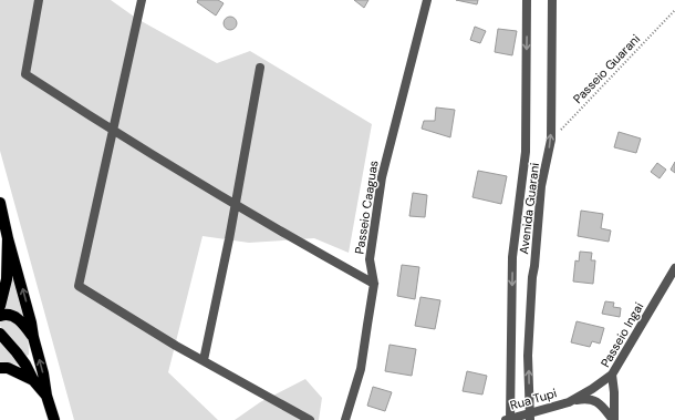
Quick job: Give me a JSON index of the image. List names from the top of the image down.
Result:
{
  "streets": {
    "street": [
      "Passeio Caaguas",
      "Avenida Guarani",
      "Passeio Ingai",
      "Rua Tupi"
    ],
    "path": ["Passeio Guarani"]
  },
  "crossings": [
    ["Passeio Guarani", "Avenida Guarani"],
    ["Avenida Guarani", "Rua Tupi"],
    ["Passeio Ingai", "Rua Tupi"]
  ]
}
